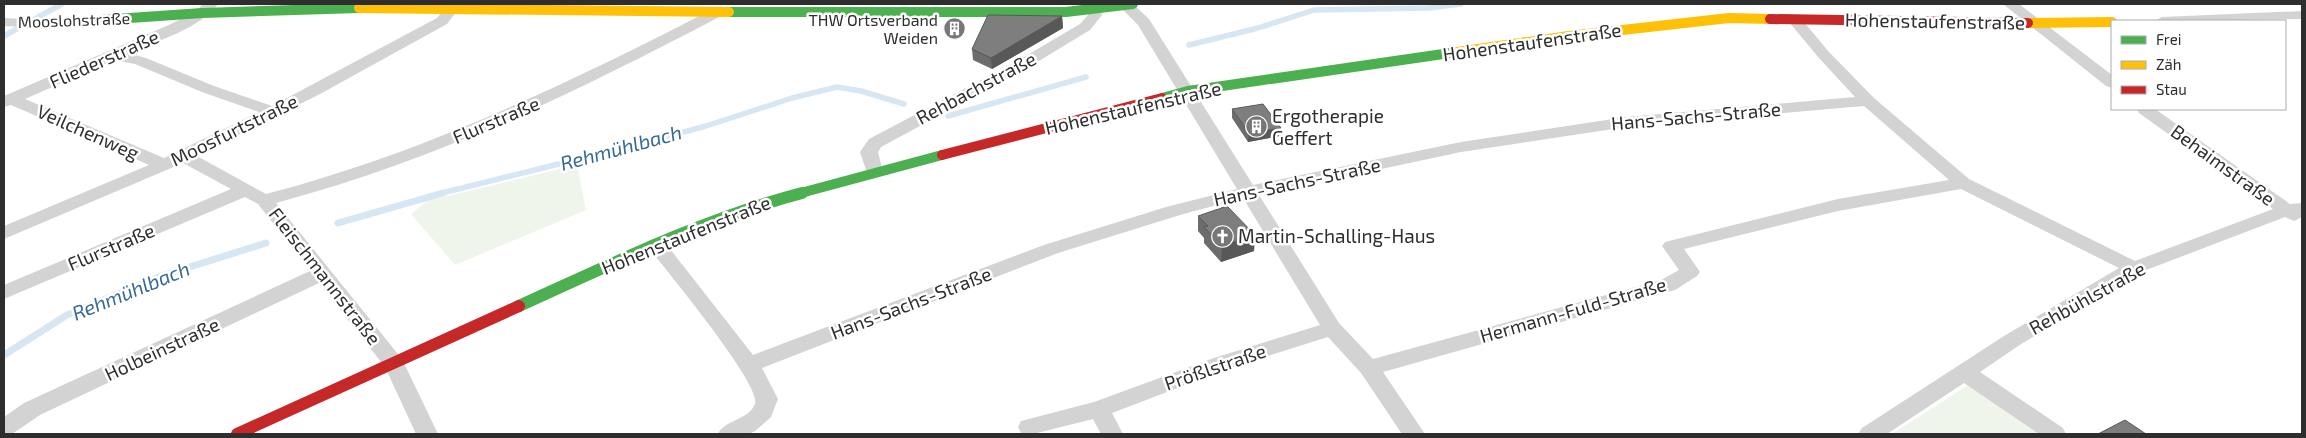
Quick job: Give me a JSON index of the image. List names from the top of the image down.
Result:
{
  "streets": {
    "street": [
      "Mooslohstraße",
      "Hohenstaufenstraße",
      "Fliederstraße",
      "Rehbachstraße",
      "Hans-Sachs-Straße",
      "Flurstraße",
      "Moosfurtstraße",
      "Veilchenweg",
      "Behaimstraße",
      "Fleischmannstraße",
      "Rehbühlstraße",
      "Hermann-Fuld-Straße",
      "Holbeinstraße",
      "Prößlstraße"
    ]
  },
  "crossings": [
    ["Mooslohstraße", "Fliederstraße"],
    ["Mooslohstraße", "Rehbachstraße"],
    ["Mooslohstraße", "Flurstraße"],
    ["Mooslohstraße", "Moosfurtstraße"],
    ["Hohenstaufenstraße", "Rehbachstraße"],
    ["Hohenstaufenstraße", "Fleischmannstraße"],
    ["Fliederstraße", "Veilchenweg"],
    ["Flurstraße", "Fleischmannstraße"],
    ["Moosfurtstraße", "Veilchenweg"],
    ["Moosfurtstraße", "Fleischmannstraße"],
    ["Behaimstraße", "Rehbühlstraße"],
    ["Fleischmannstraße", "Holbeinstraße"]
  ],
  "water": ["Rehmühlbach"],
  "places": {
    "building": ["THW Ortsverband Weiden", "Ergotherapie Geffert"],
    "church": ["Martin-Schalling-Haus"]
  },
  "legend": ["Frei", "Zäh", "Stau"]
}
